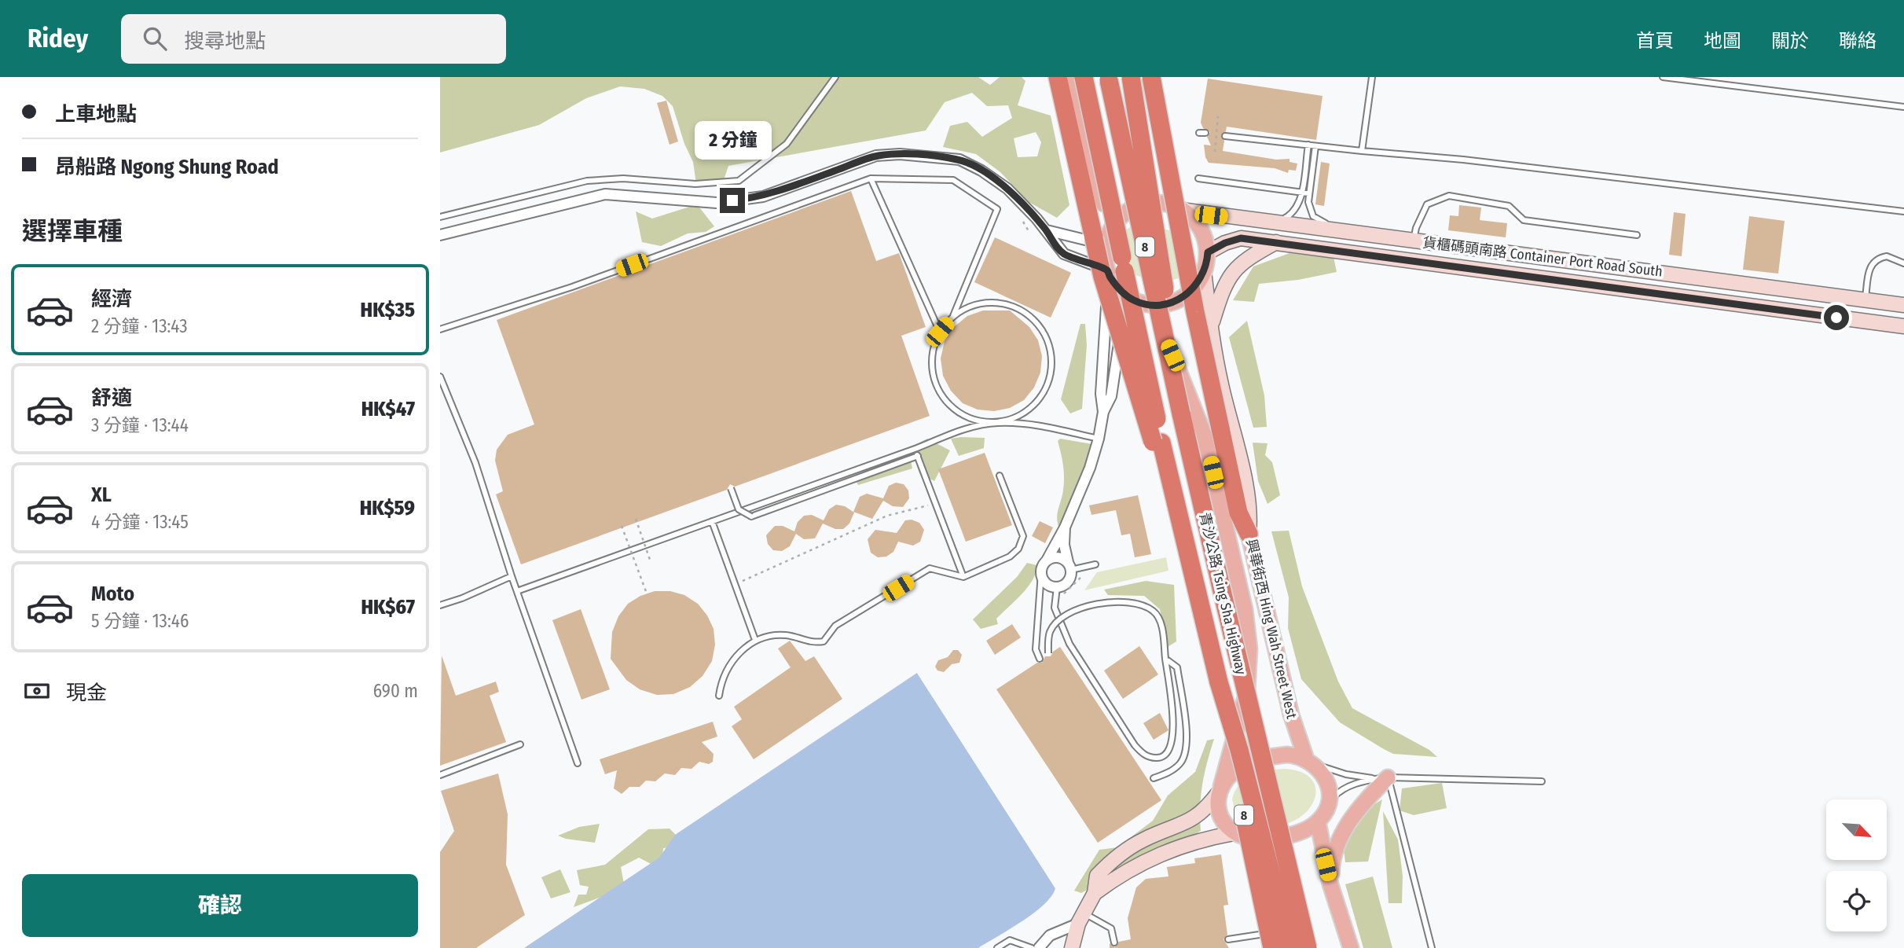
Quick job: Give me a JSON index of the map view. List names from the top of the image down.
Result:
{
  "streets": {
    "highway": ["8", "青沙公路 Tsing Sha Highway"],
    "main road": ["興華街西 Hing Wah Street West"],
    "street": ["貨櫃碼頭南路 Container Port Road South"]
  },
  "crossings": [
    ["貨櫃碼頭南路 Container Port Road South", "興華街西 Hing Wah Street West"]
  ],
  "north": "bottom right",
  "page": {
    "header": "Ridey",
    "search": "搜尋地點",
    "nav": [
      "首頁",
      "地圖",
      "關於",
      "聯絡"
    ],
    "banner": ["上車地點", "昂船路 Ngong Shung Road"],
    "bubble": "2 分鐘",
    "heading": "選擇車種",
    "list": [
      {
        "name": "經濟",
        "note": "2 分鐘 · 13:43",
        "value": "HK$35"
      },
      {
        "name": "舒適",
        "note": "3 分鐘 · 13:44",
        "value": "HK$47"
      },
      {
        "name": "XL",
        "note": "4 分鐘 · 13:45",
        "value": "HK$59"
      },
      {
        "name": "Moto",
        "note": "5 分鐘 · 13:46",
        "value": "HK$67"
      }
    ],
    "pay": ["現金", "690 m"],
    "buttons": "確認"
  }
}
